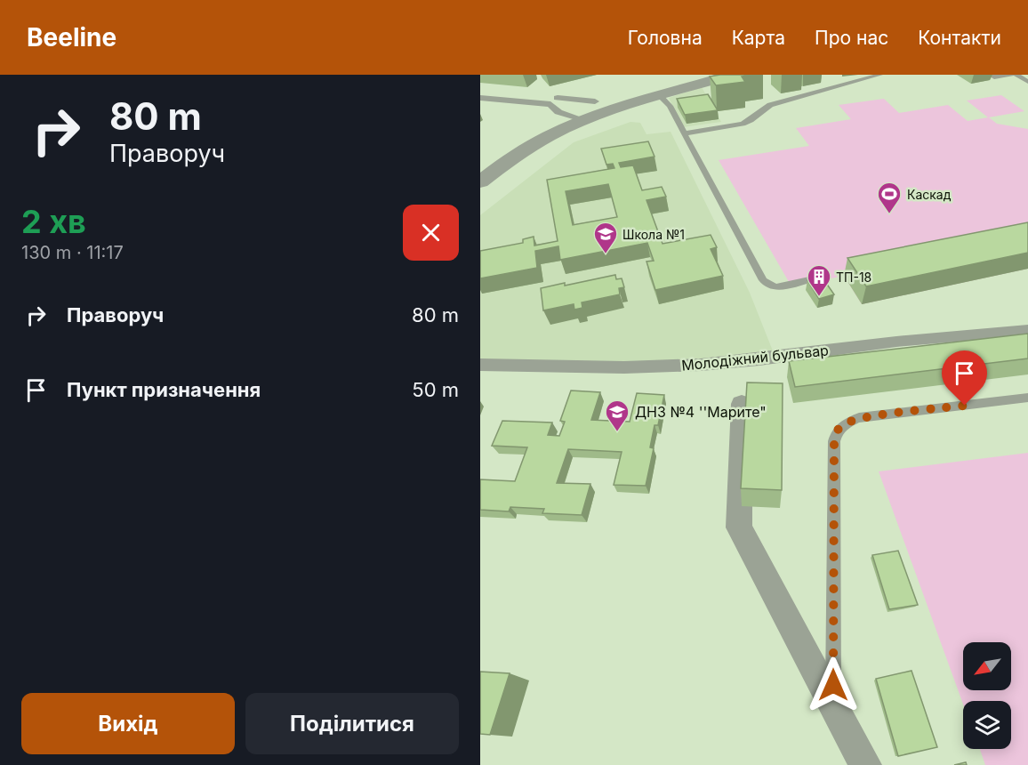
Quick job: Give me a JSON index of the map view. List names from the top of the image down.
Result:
{
  "streets": {
    "street": ["Молодіжний бульвар"]
  },
  "places": {
    "sports": ["Каскад"],
    "school or university": ["Школа №1", "ДНЗ №4 ''Марите\""],
    "building": ["ТП-18"]
  },
  "north": "bottom left",
  "page": {
    "header": "Beeline",
    "nav": [
      "Головна",
      "Карта",
      "Про нас",
      "Контакти"
    ],
    "turn": ["80 m", "Праворуч"],
    "heading": ["2 хв", "130 m · 11:17"],
    "list": [
      {
        "name": "Праворуч",
        "value": "80 m"
      },
      {
        "name": "Пункт призначення",
        "value": "50 m"
      }
    ],
    "buttons": ["Вихід", "Поділитися"]
  }
}
